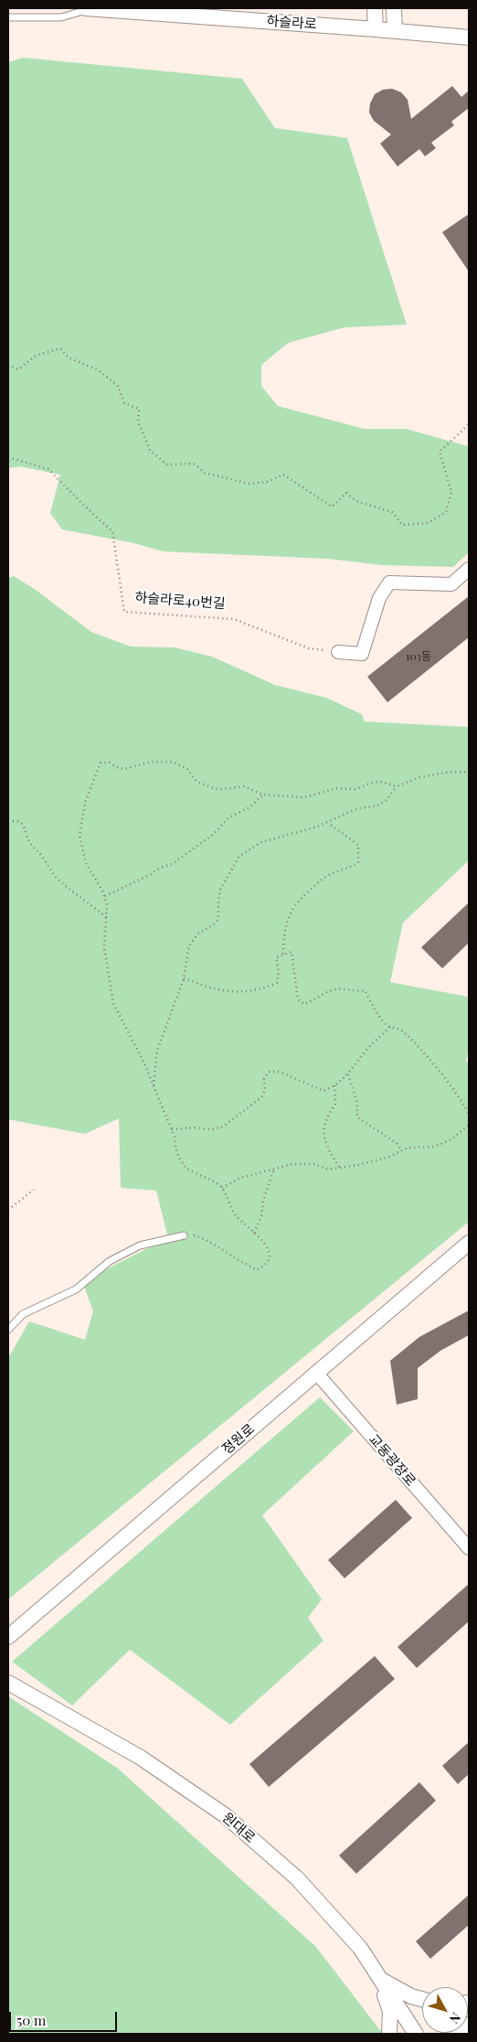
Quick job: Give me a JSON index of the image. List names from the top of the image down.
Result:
{
  "streets": {
    "street": [
      "하슬라로",
      "정원로",
      "교동광장로",
      "원대로"
    ],
    "path": ["하슬라로40번길"]
  },
  "crossings": [
    ["정원로", "교동광장로"]
  ],
  "house_numbers": ["103동"],
  "scale_bar": "50 m",
  "north": "bottom right"
}
